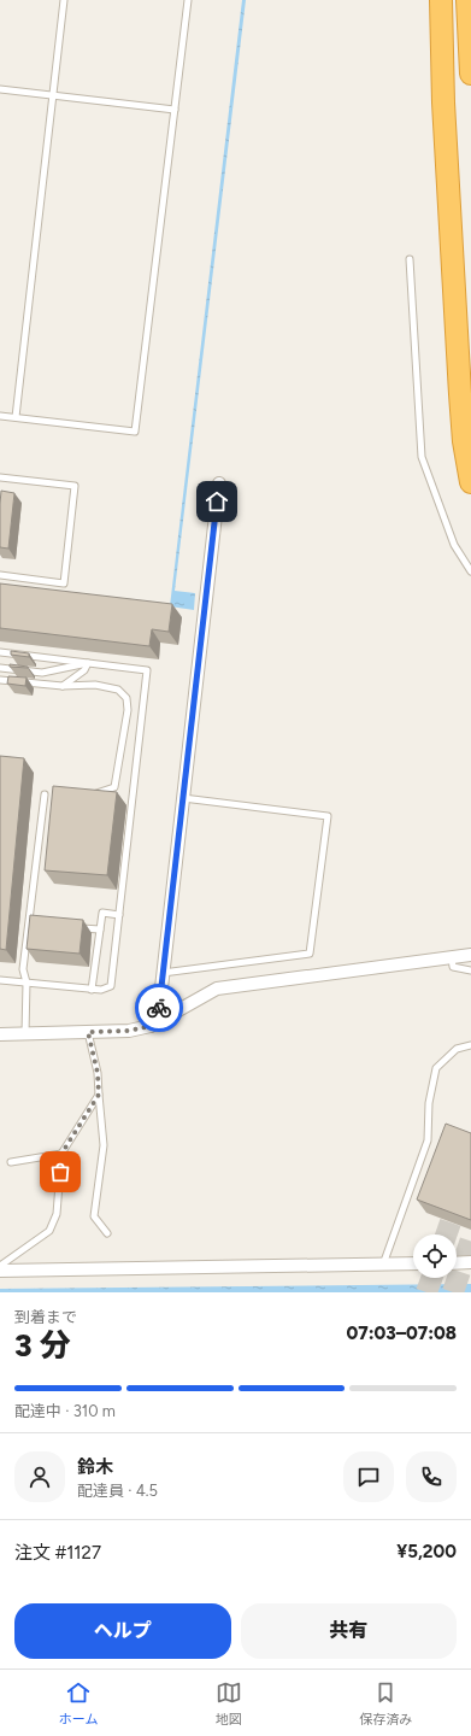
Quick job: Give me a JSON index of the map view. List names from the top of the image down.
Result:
{
  "page": {
    "heading": ["3 分", "到着まで", "07:03–07:08"],
    "panel": [
      "鈴木",
      "配達員 · 4.5",
      "注文 #1127",
      "¥5,200"
    ],
    "bar": "配達中 · 310 m",
    "buttons": ["ヘルプ", "共有"],
    "tabs": ["ホーム", "地図", "保存済み"]
  }
}
